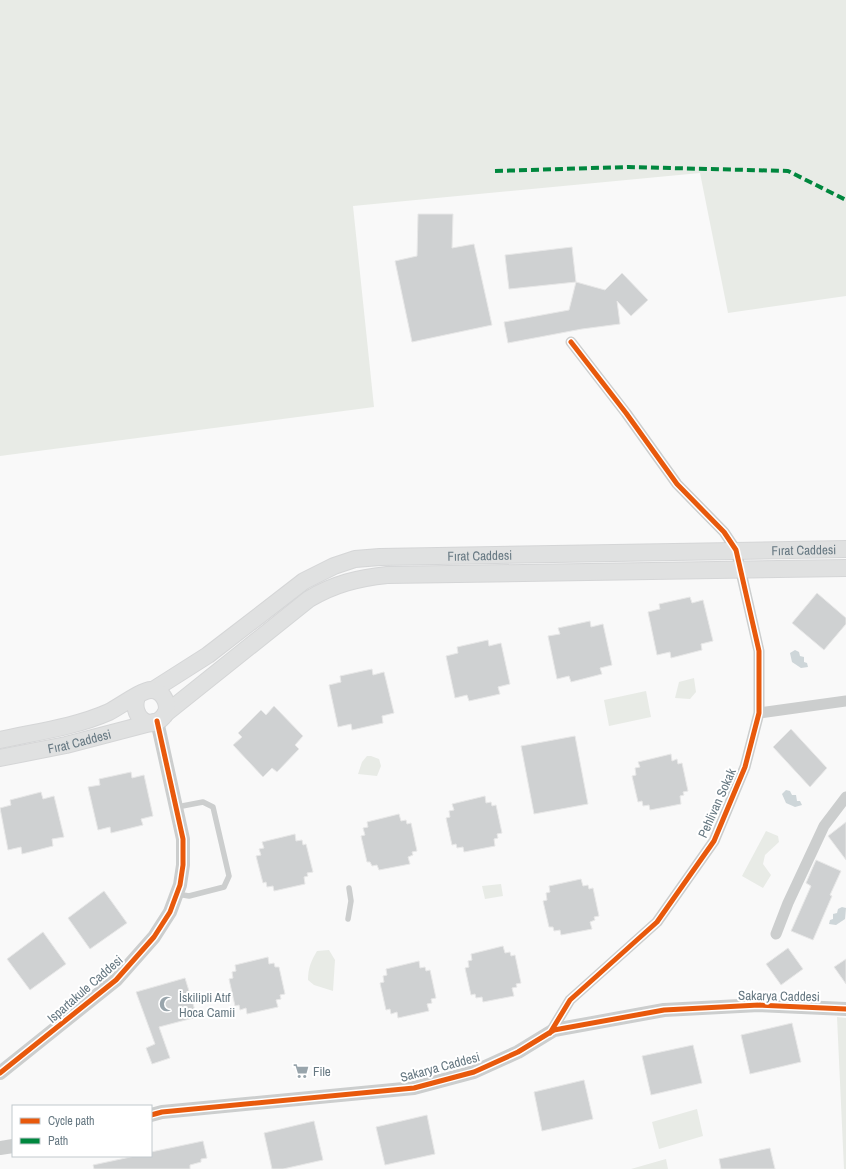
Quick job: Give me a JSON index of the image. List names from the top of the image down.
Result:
{
  "streets": {
    "main road": ["Fırat Caddesi"],
    "street": ["Pehlivan Sokak", "Ispartakule Caddesi", "Sakarya Caddesi"]
  },
  "crossings": [
    ["Fırat Caddesi", "Pehlivan Sokak"],
    ["Fırat Caddesi", "Ispartakule Caddesi"],
    ["Pehlivan Sokak", "Sakarya Caddesi"]
  ],
  "places": {
    "mosque": ["İskilipli Atıf Hoca Camii"],
    "supermarket": ["File"]
  },
  "legend": ["Cycle path", "Path"]
}
